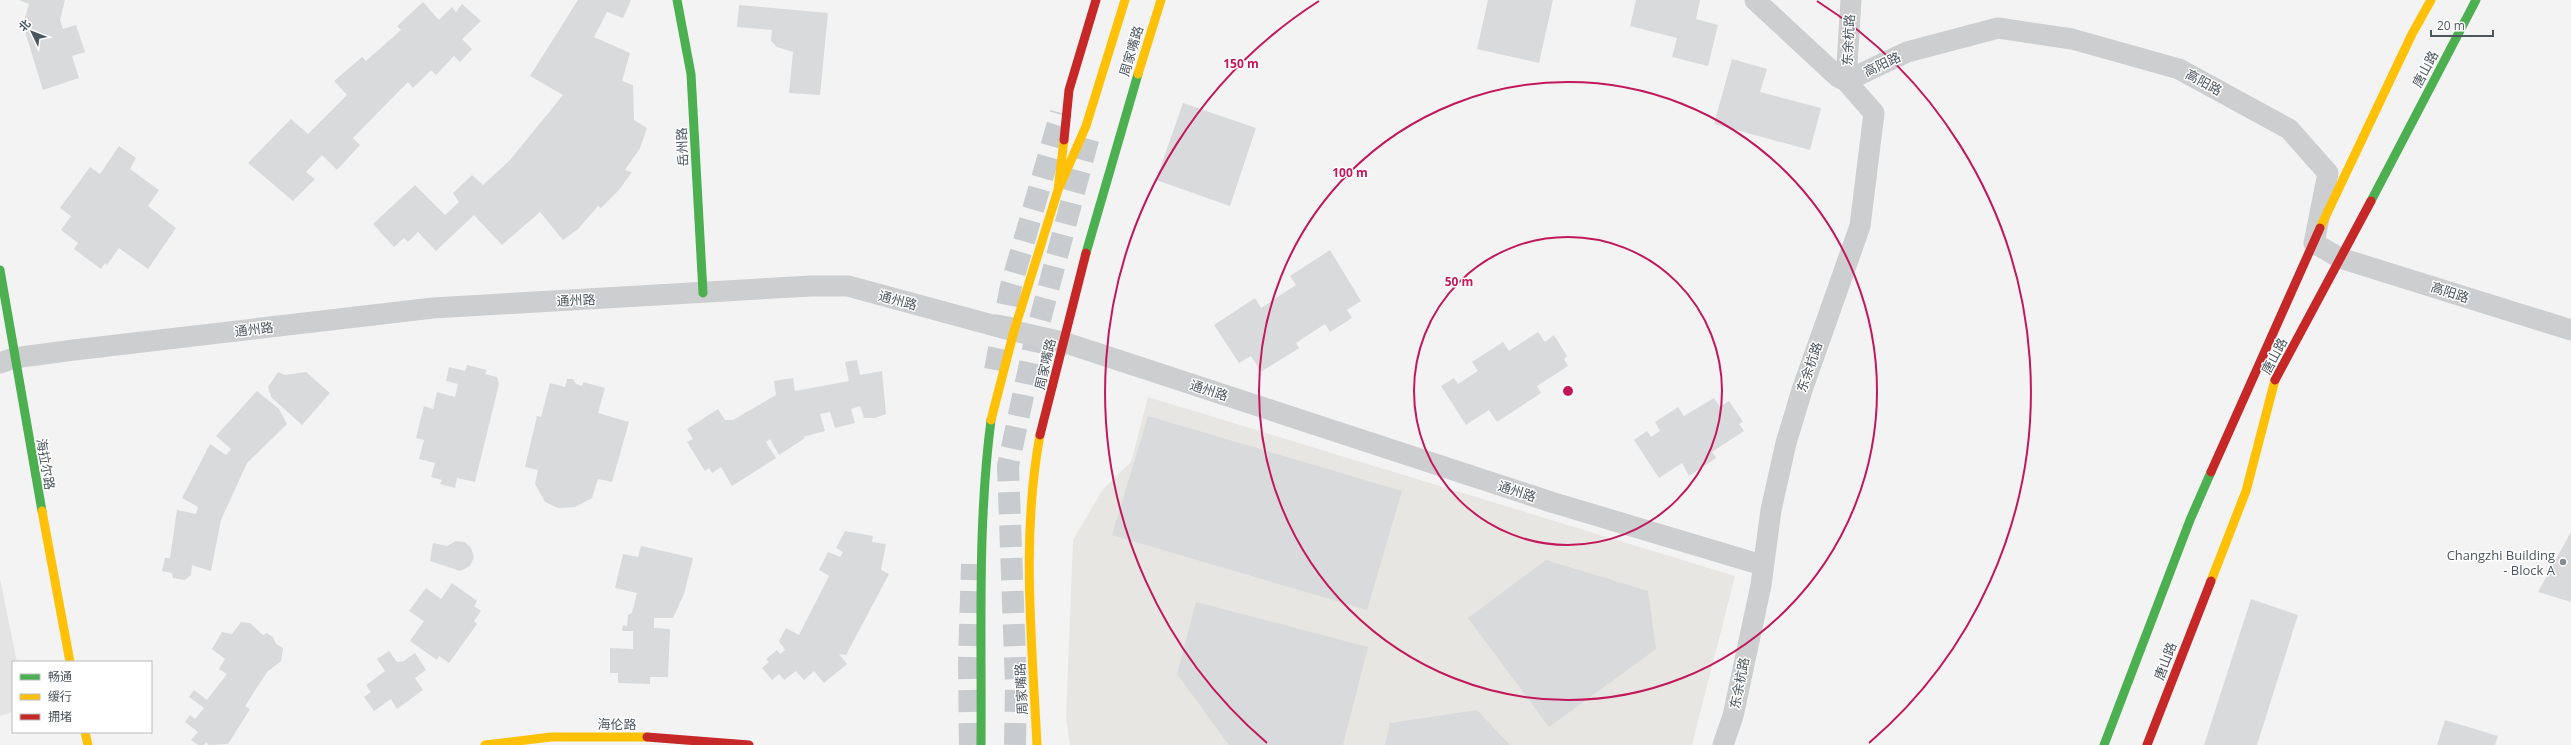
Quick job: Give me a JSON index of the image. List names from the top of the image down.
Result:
{
  "streets": {
    "main road": [
      "周家嘴路",
      "唐山路",
      "岳州路",
      "海拉尔路",
      "海伦路"
    ],
    "street": ["东余杭路", "高阳路", "通州路"]
  },
  "crossings": [
    ["东余杭路", "高阳路"],
    ["东余杭路", "通州路"],
    ["周家嘴路", "通州路"],
    ["高阳路", "唐山路"],
    ["岳州路", "通州路"],
    ["通州路", "海拉尔路"]
  ],
  "places": ["Changzhi Building - Block A"],
  "legend": ["畅通", "缓行", "拥堵"],
  "scale_bar": "20 m",
  "north": "top left",
  "rings": ["150 m", "100 m", "50 m"]
}
